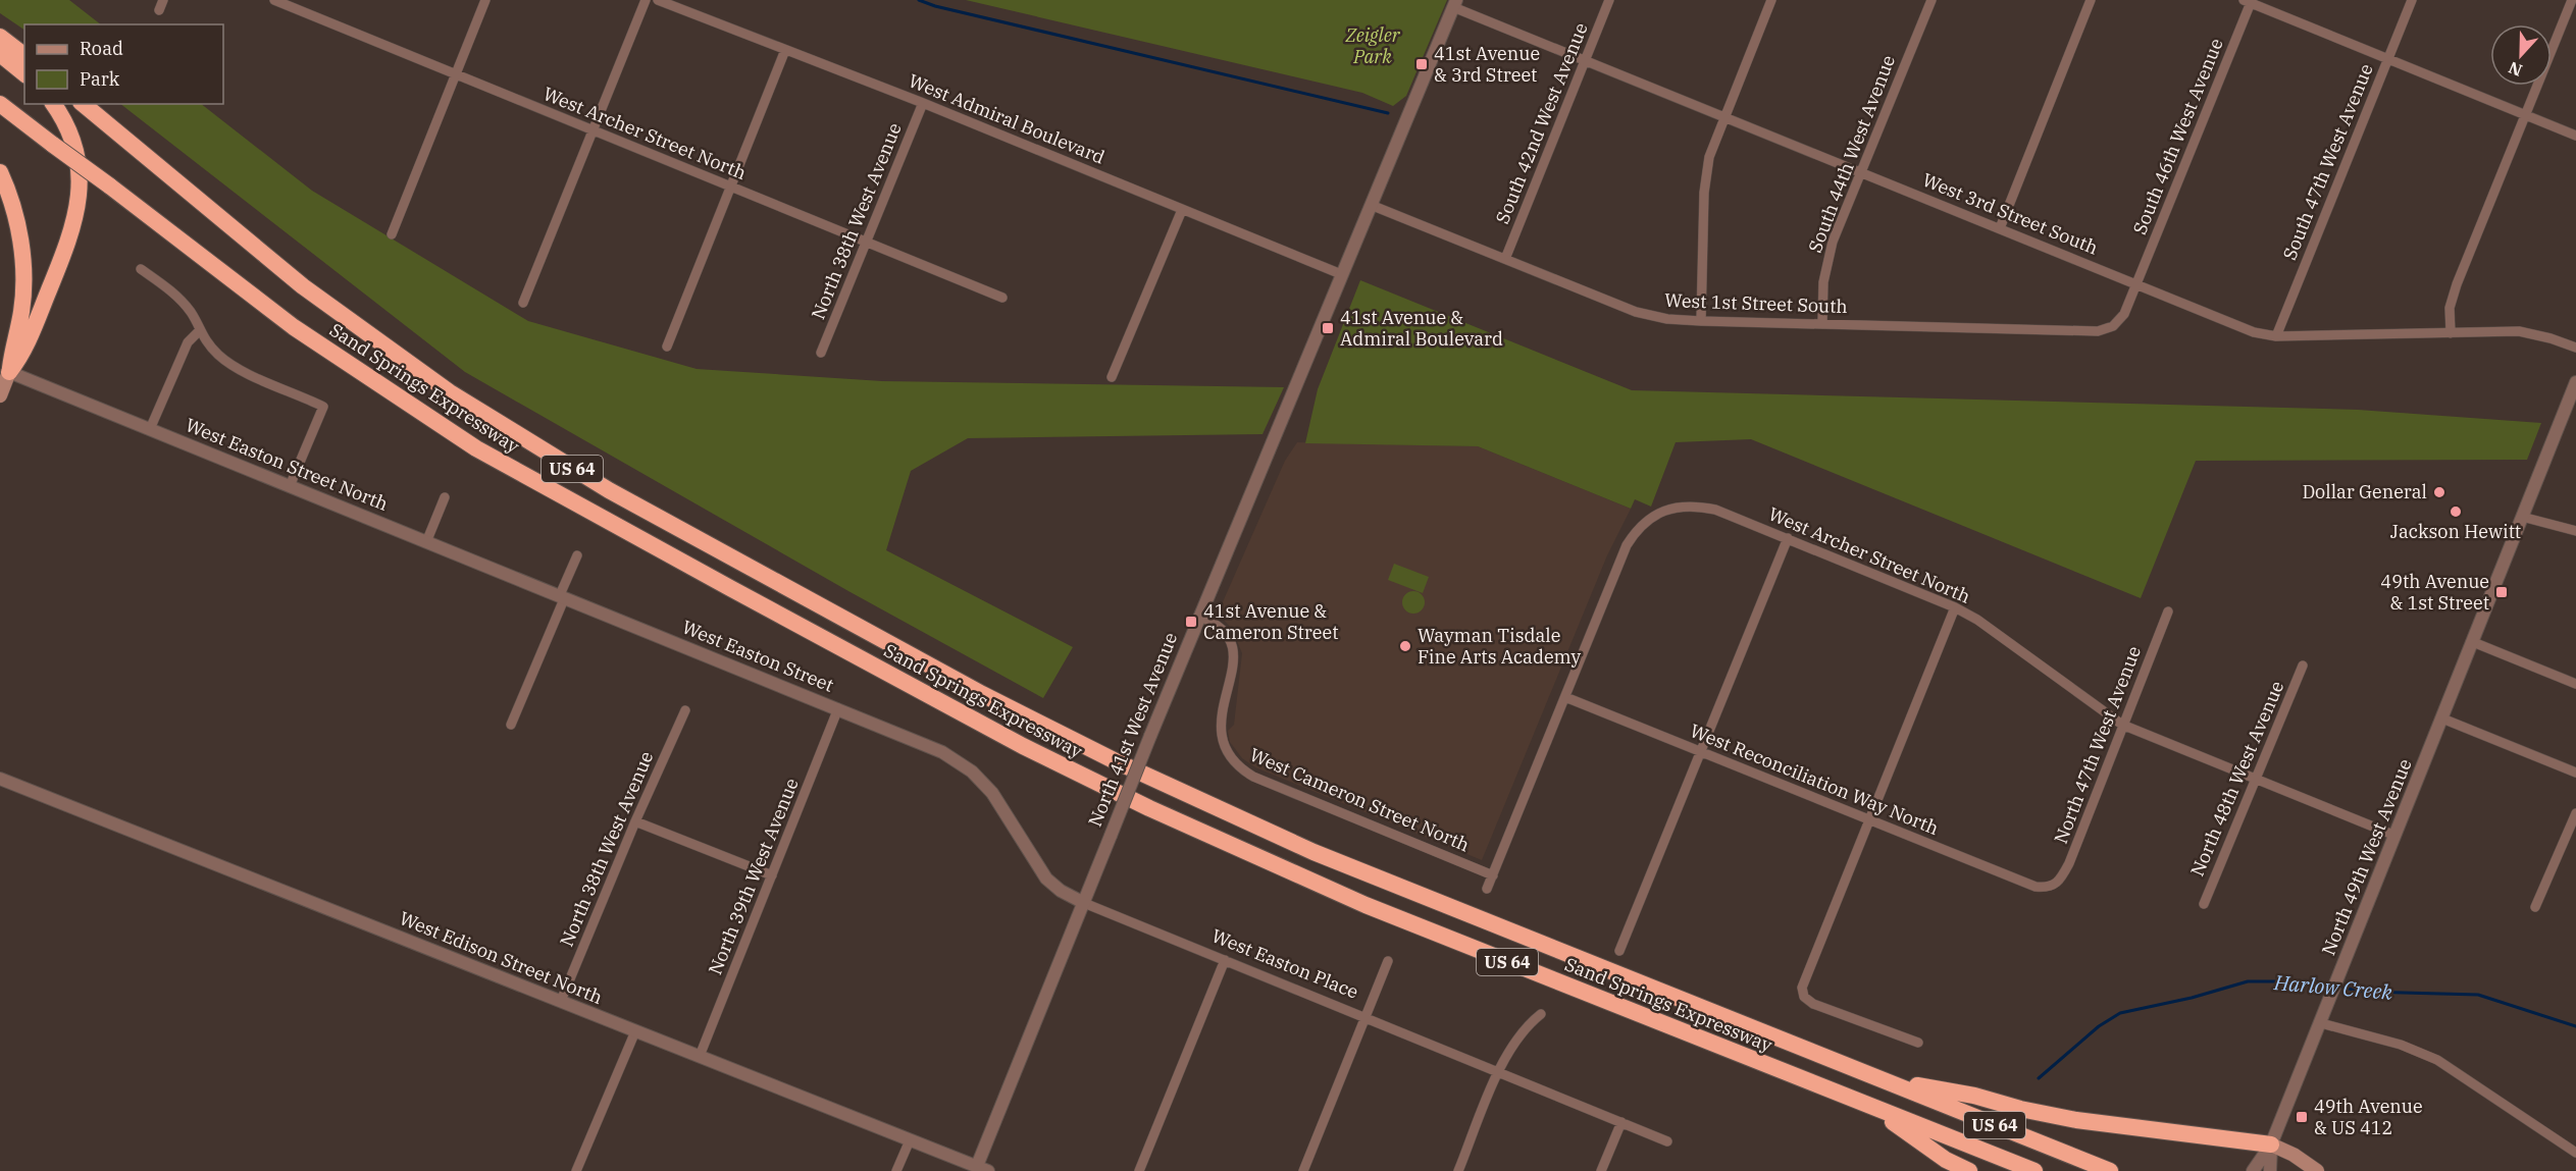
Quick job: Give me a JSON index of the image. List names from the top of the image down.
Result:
{
  "streets": {
    "highway": ["Sand Springs Expressway", "US 64"],
    "street": [
      "West Admiral Boulevard",
      "South 42nd West Avenue",
      "West Archer Street North",
      "South 46th West Avenue",
      "South 44th West Avenue",
      "South 47th West Avenue",
      "West 3rd Street South",
      "North 38th West Avenue",
      "West 1st Street South",
      "West Easton Street North",
      "West Easton Street",
      "North 41st West Avenue",
      "North 47th West Avenue",
      "North 48th West Avenue",
      "West Reconciliation Way North",
      "West Cameron Street North",
      "North 49th West Avenue",
      "North 39th West Avenue",
      "West Edison Street North",
      "West Easton Place"
    ]
  },
  "crossings": [
    ["West Admiral Boulevard", "North 38th West Avenue"],
    ["West Admiral Boulevard", "North 41st West Avenue"],
    ["South 42nd West Avenue", "West 3rd Street South"],
    ["South 42nd West Avenue", "West 1st Street South"],
    ["West Archer Street North", "North 38th West Avenue"],
    ["West Archer Street North", "North 47th West Avenue"],
    ["West Archer Street North", "North 48th West Avenue"],
    ["West Archer Street North", "West Reconciliation Way North"],
    ["West Archer Street North", "North 49th West Avenue"],
    ["South 46th West Avenue", "West 3rd Street South"],
    ["South 46th West Avenue", "West 1st Street South"],
    ["South 44th West Avenue", "West 3rd Street South"],
    ["South 44th West Avenue", "West 1st Street South"],
    ["South 47th West Avenue", "West 3rd Street South"],
    ["West 3rd Street South", "West 1st Street South"],
    ["West 3rd Street South", "North 41st West Avenue"],
    ["North 38th West Avenue", "West Edison Street North"],
    ["West 1st Street South", "North 41st West Avenue"],
    ["West Easton Street North", "West Easton Street"],
    ["West Easton Street", "North 39th West Avenue"],
    ["West Easton Street", "West Easton Place"],
    ["North 41st West Avenue", "West Cameron Street North"],
    ["North 41st West Avenue", "West Edison Street North"],
    ["North 41st West Avenue", "West Easton Place"],
    ["North 47th West Avenue", "West Reconciliation Way North"],
    ["North 39th West Avenue", "West Edison Street North"]
  ],
  "water": ["Harlow Creek"],
  "parks": ["Zeigler Park"],
  "places": {
    "transit": [
      "41st Avenue & 3rd Street",
      "41st Avenue & Admiral Boulevard",
      "49th Avenue & 1st Street",
      "41st Avenue & Cameron Street",
      "49th Avenue & US 412"
    ],
    "other": ["Dollar General", "Jackson Hewitt", "Wayman Tisdale Fine Arts Academy"]
  },
  "legend": ["Road", "Park"],
  "north": "bottom"
}
